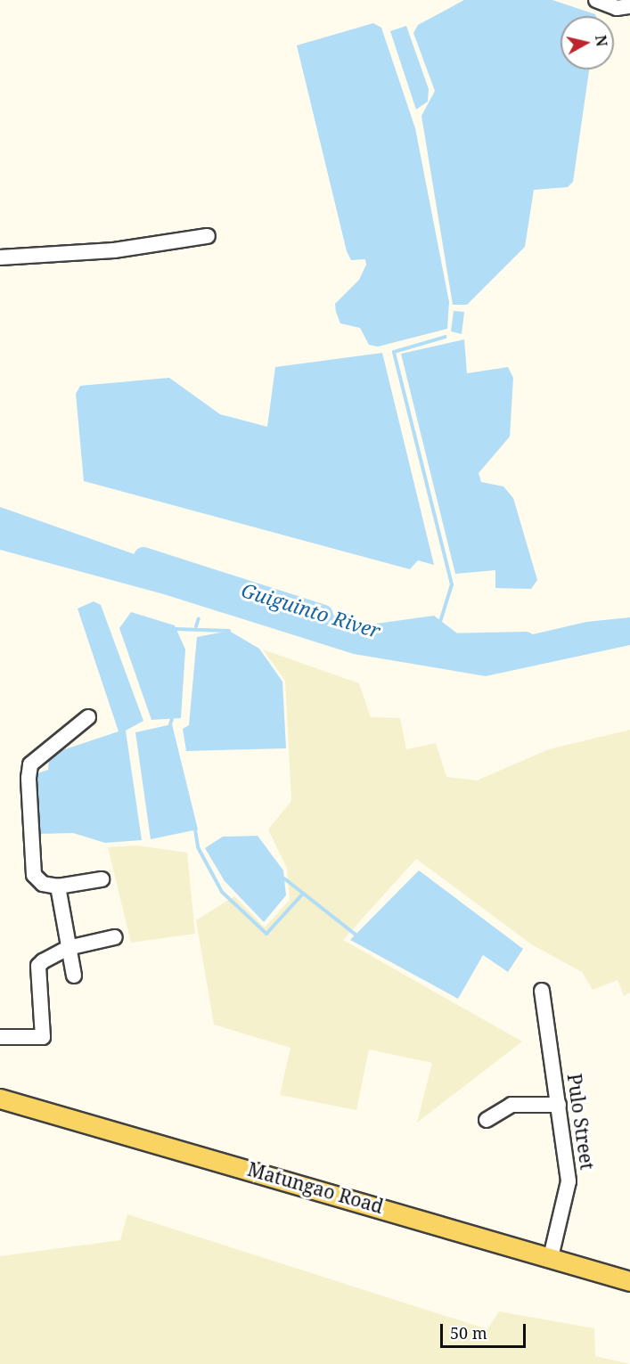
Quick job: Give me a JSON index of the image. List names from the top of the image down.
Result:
{
  "streets": {
    "main road": ["Matungao Road"],
    "street": ["Pulo Street"]
  },
  "crossings": [
    ["Pulo Street", "Matungao Road"]
  ],
  "water": ["Guiguinto River"],
  "scale_bar": "50 m",
  "north": "right"
}
